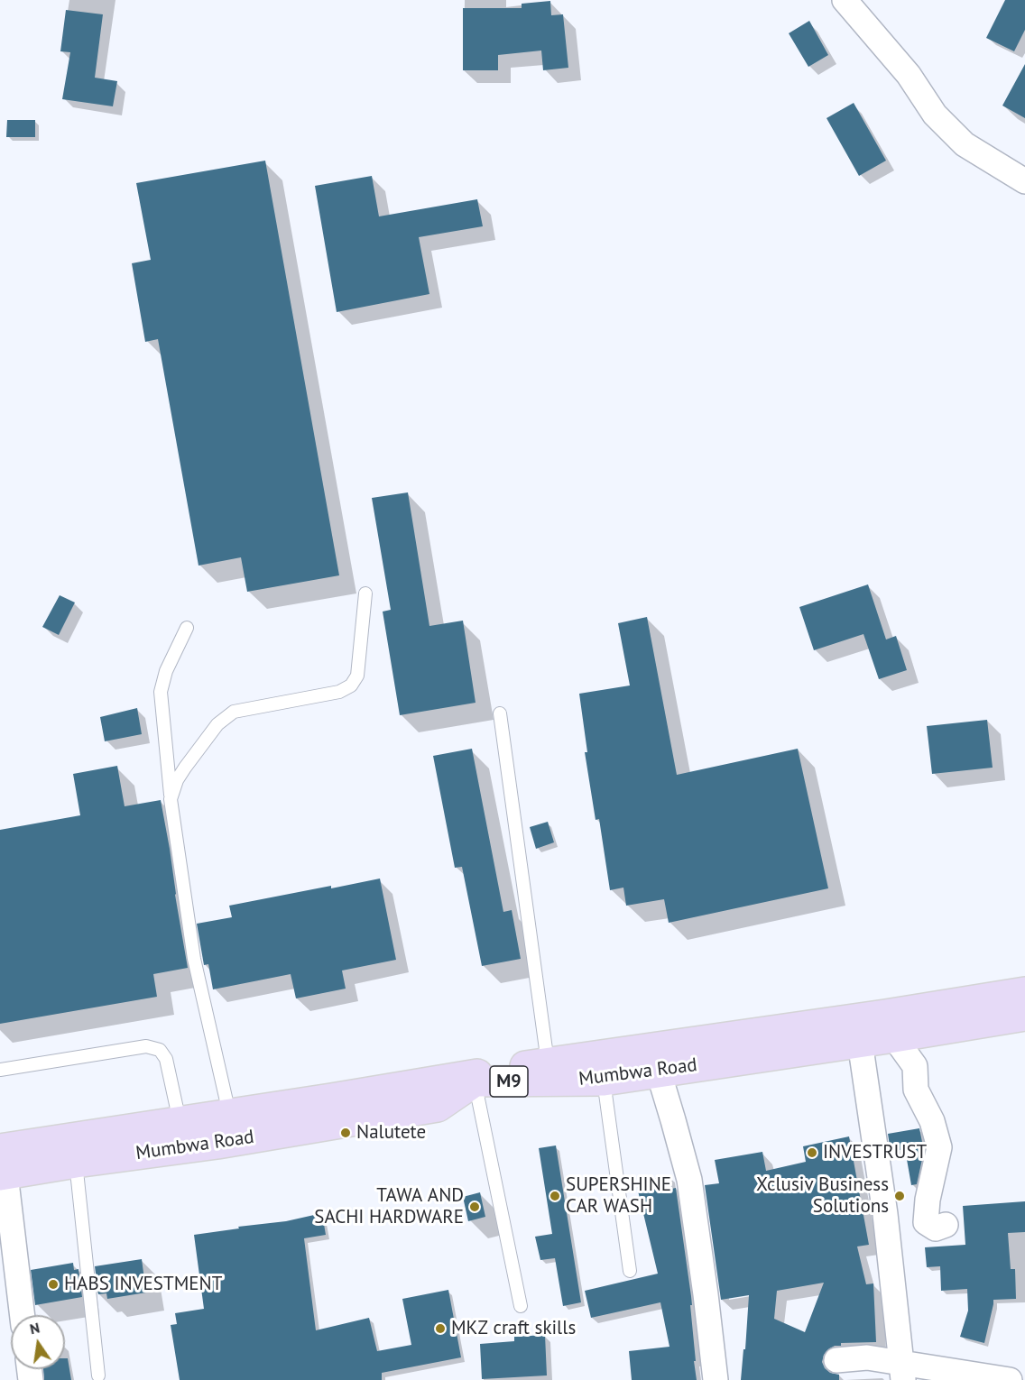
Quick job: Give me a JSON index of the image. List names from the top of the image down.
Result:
{
  "streets": {
    "main road": ["Mumbwa Road", "M9"]
  },
  "places": [
    "Nalutete",
    "INVESTRUST",
    "SUPERSHINE CAR WASH",
    "Xclusiv Business Solutions",
    "TAWA AND SACHI HARDWARE",
    "HABS INVESTMENT",
    "MKZ craft skills"
  ],
  "north": "top"
}
